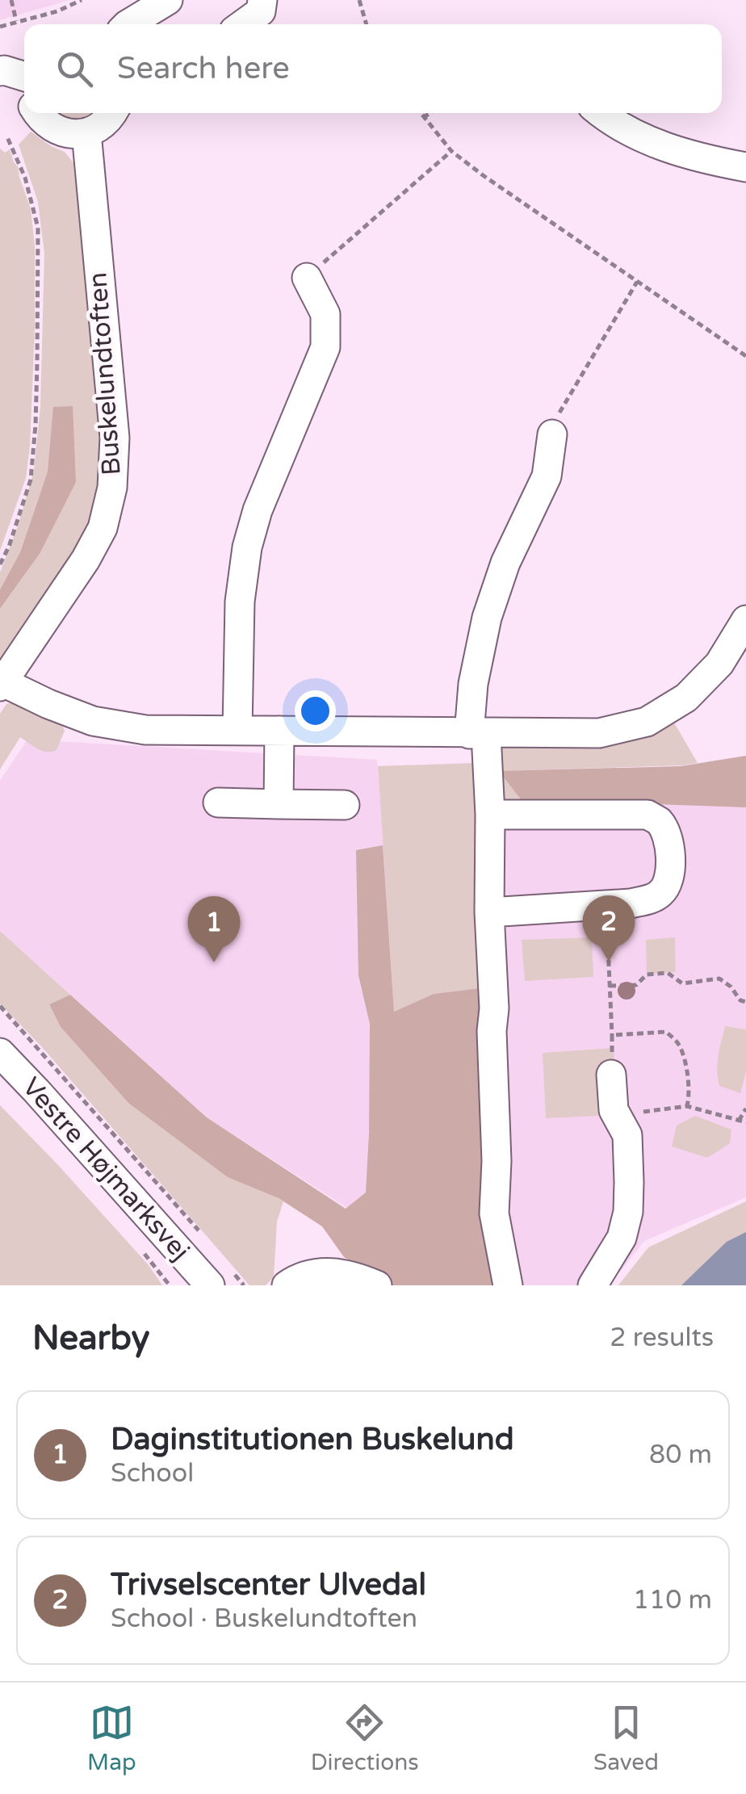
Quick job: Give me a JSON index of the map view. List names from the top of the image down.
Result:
{
  "streets": {
    "street": ["Buskelundtoften", "Vestre Højmarksvej"]
  },
  "page": {
    "search": "Search here",
    "pins": ["2", "1"],
    "heading": ["Nearby", "2 results"],
    "list": [
      {
        "mark": "1",
        "name": "Daginstitutionen Buskelund",
        "note": "School",
        "value": "80 m"
      },
      {
        "mark": "2",
        "name": "Trivselscenter Ulvedal",
        "note": "School · Buskelundtoften",
        "value": "110 m"
      }
    ],
    "nav": ["Map", "Directions", "Saved"]
  }
}
